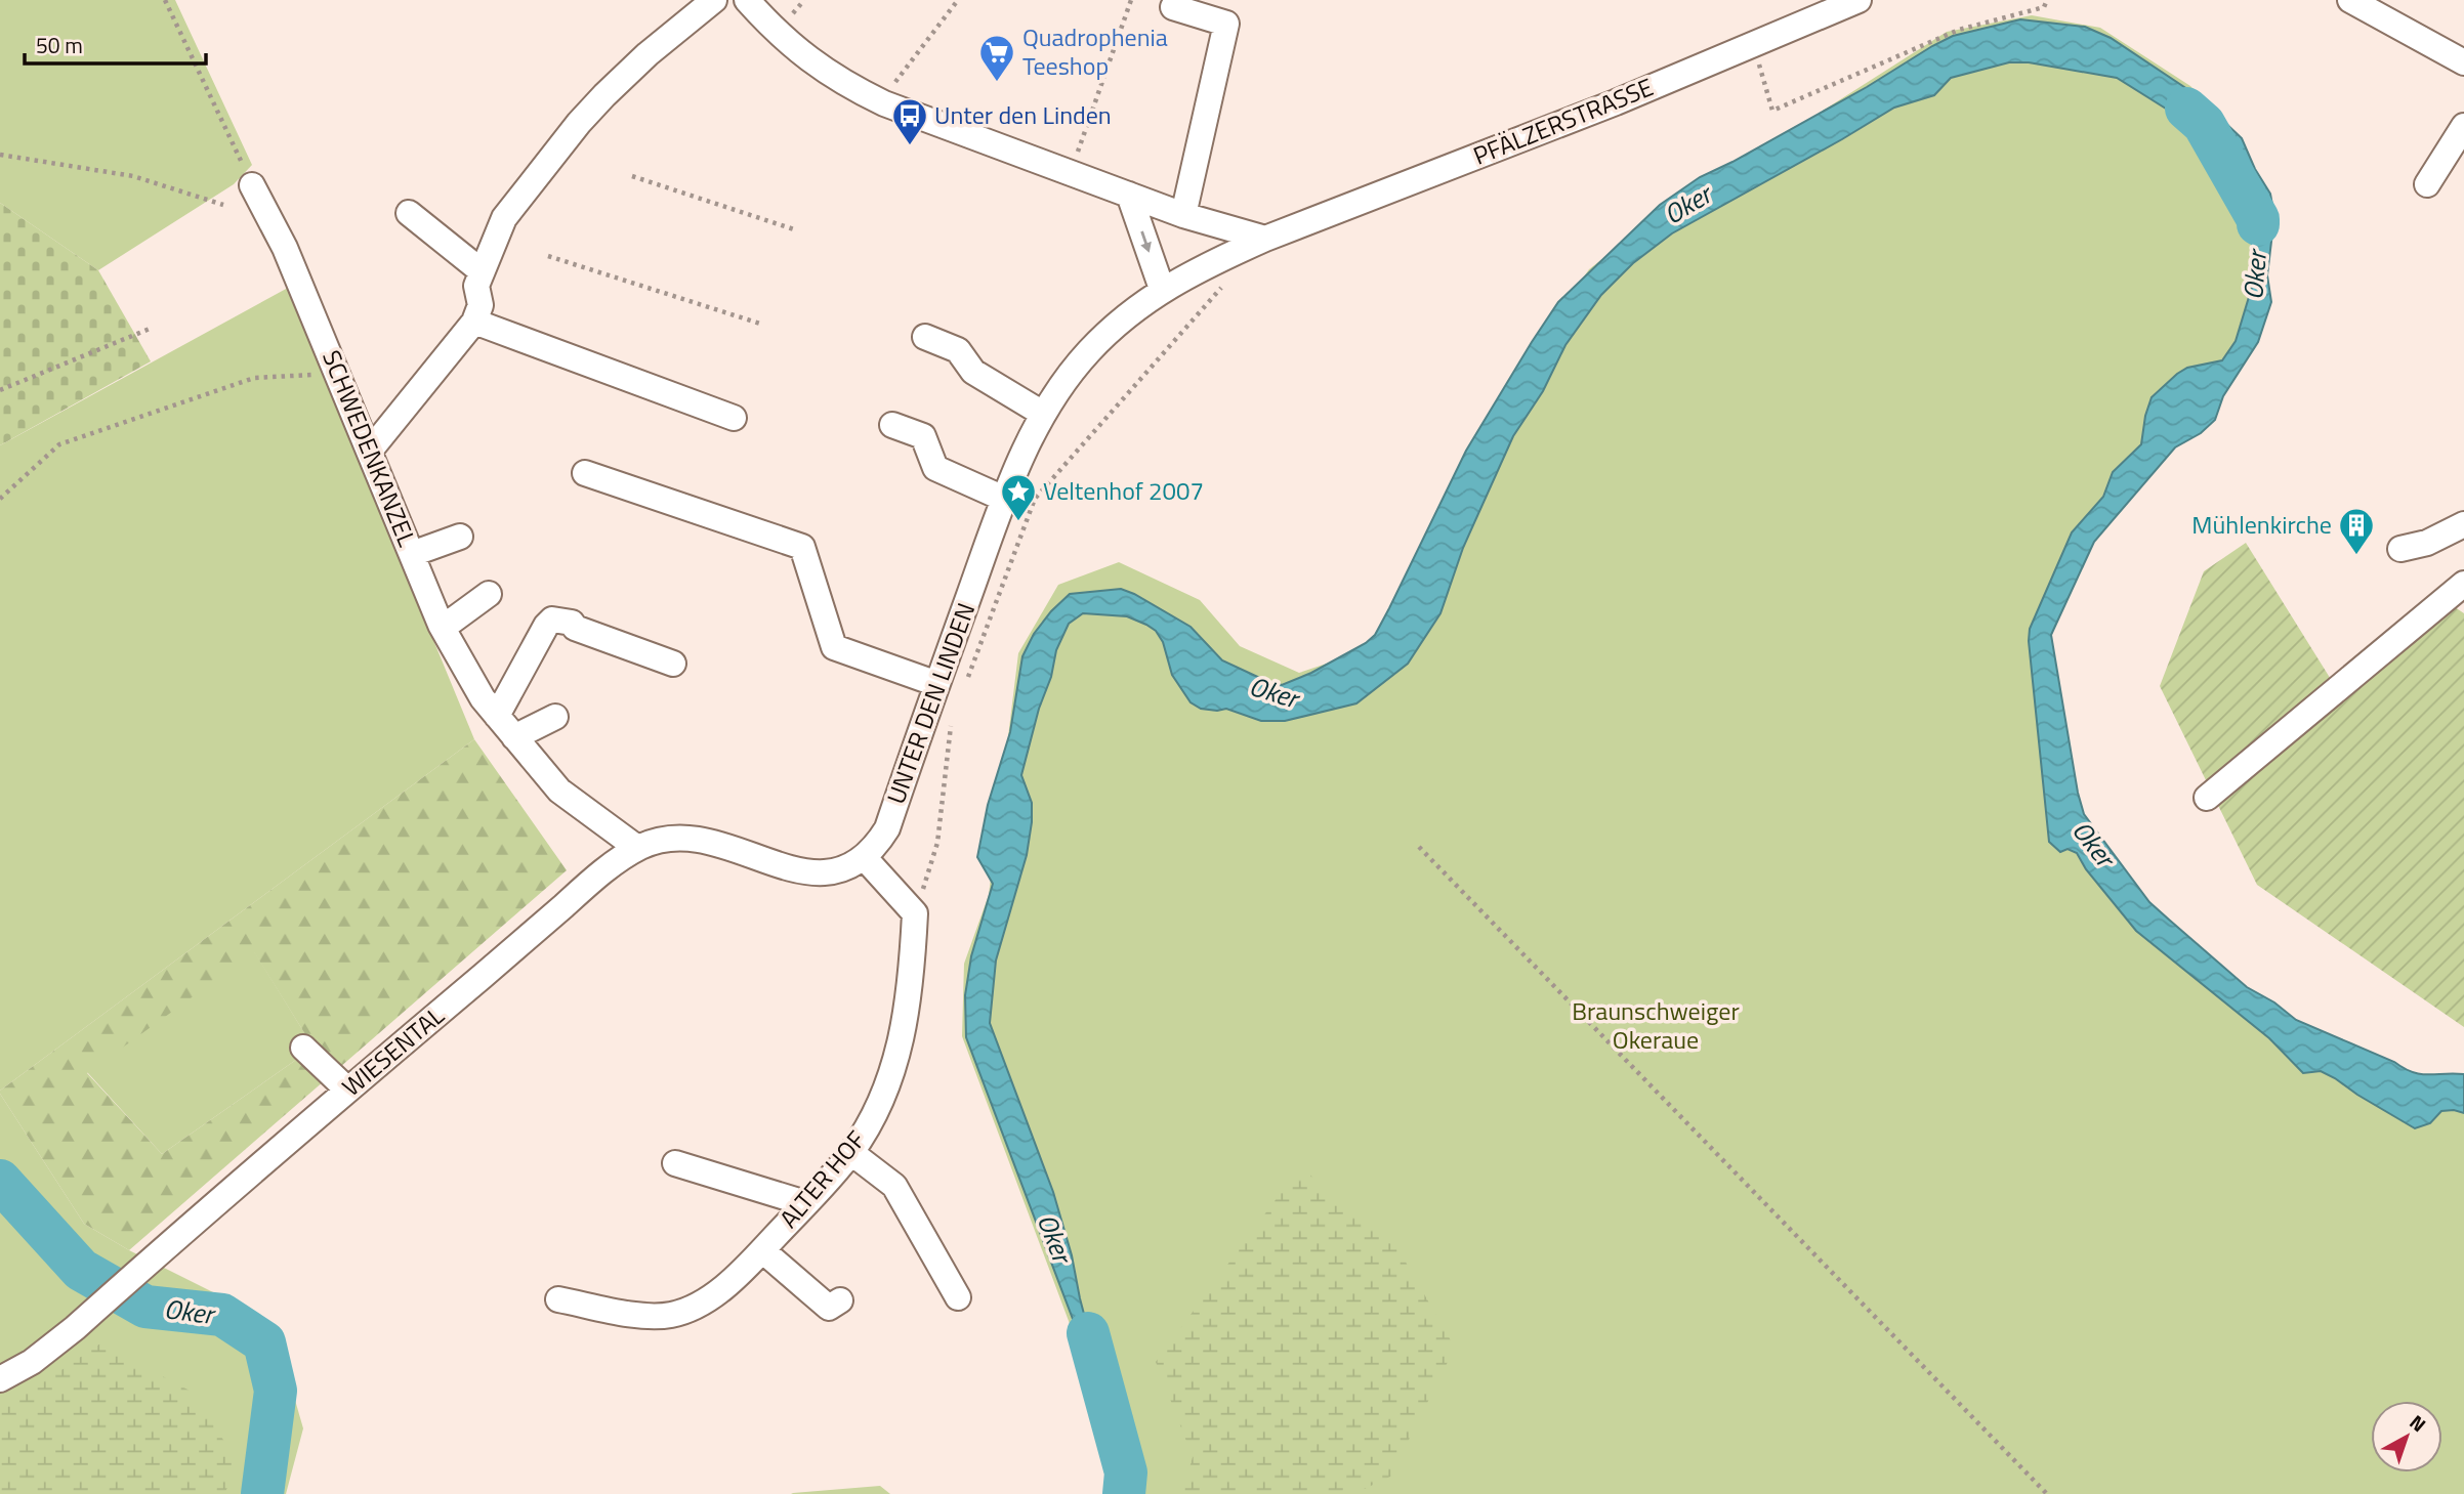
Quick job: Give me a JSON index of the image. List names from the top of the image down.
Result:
{
  "streets": {
    "street": [
      "PFÄLZERSTRASSE",
      "SCHWEDENKANZEL",
      "UNTER DEN LINDEN",
      "WIESENTAL",
      "ALTER HOF"
    ]
  },
  "crossings": [
    ["PFÄLZERSTRASSE", "UNTER DEN LINDEN"],
    ["SCHWEDENKANZEL", "WIESENTAL"],
    ["UNTER DEN LINDEN", "WIESENTAL"]
  ],
  "water": ["Oker"],
  "parks": ["Braunschweiger Okeraue"],
  "places": {
    "supermarket": ["Quadrophenia Teeshop"],
    "bus stop": ["Unter den Linden"],
    "place": ["Veltenhof 2007"],
    "building": ["Mühlenkirche"]
  },
  "scale_bar": "50 m",
  "north": "top right"
}
